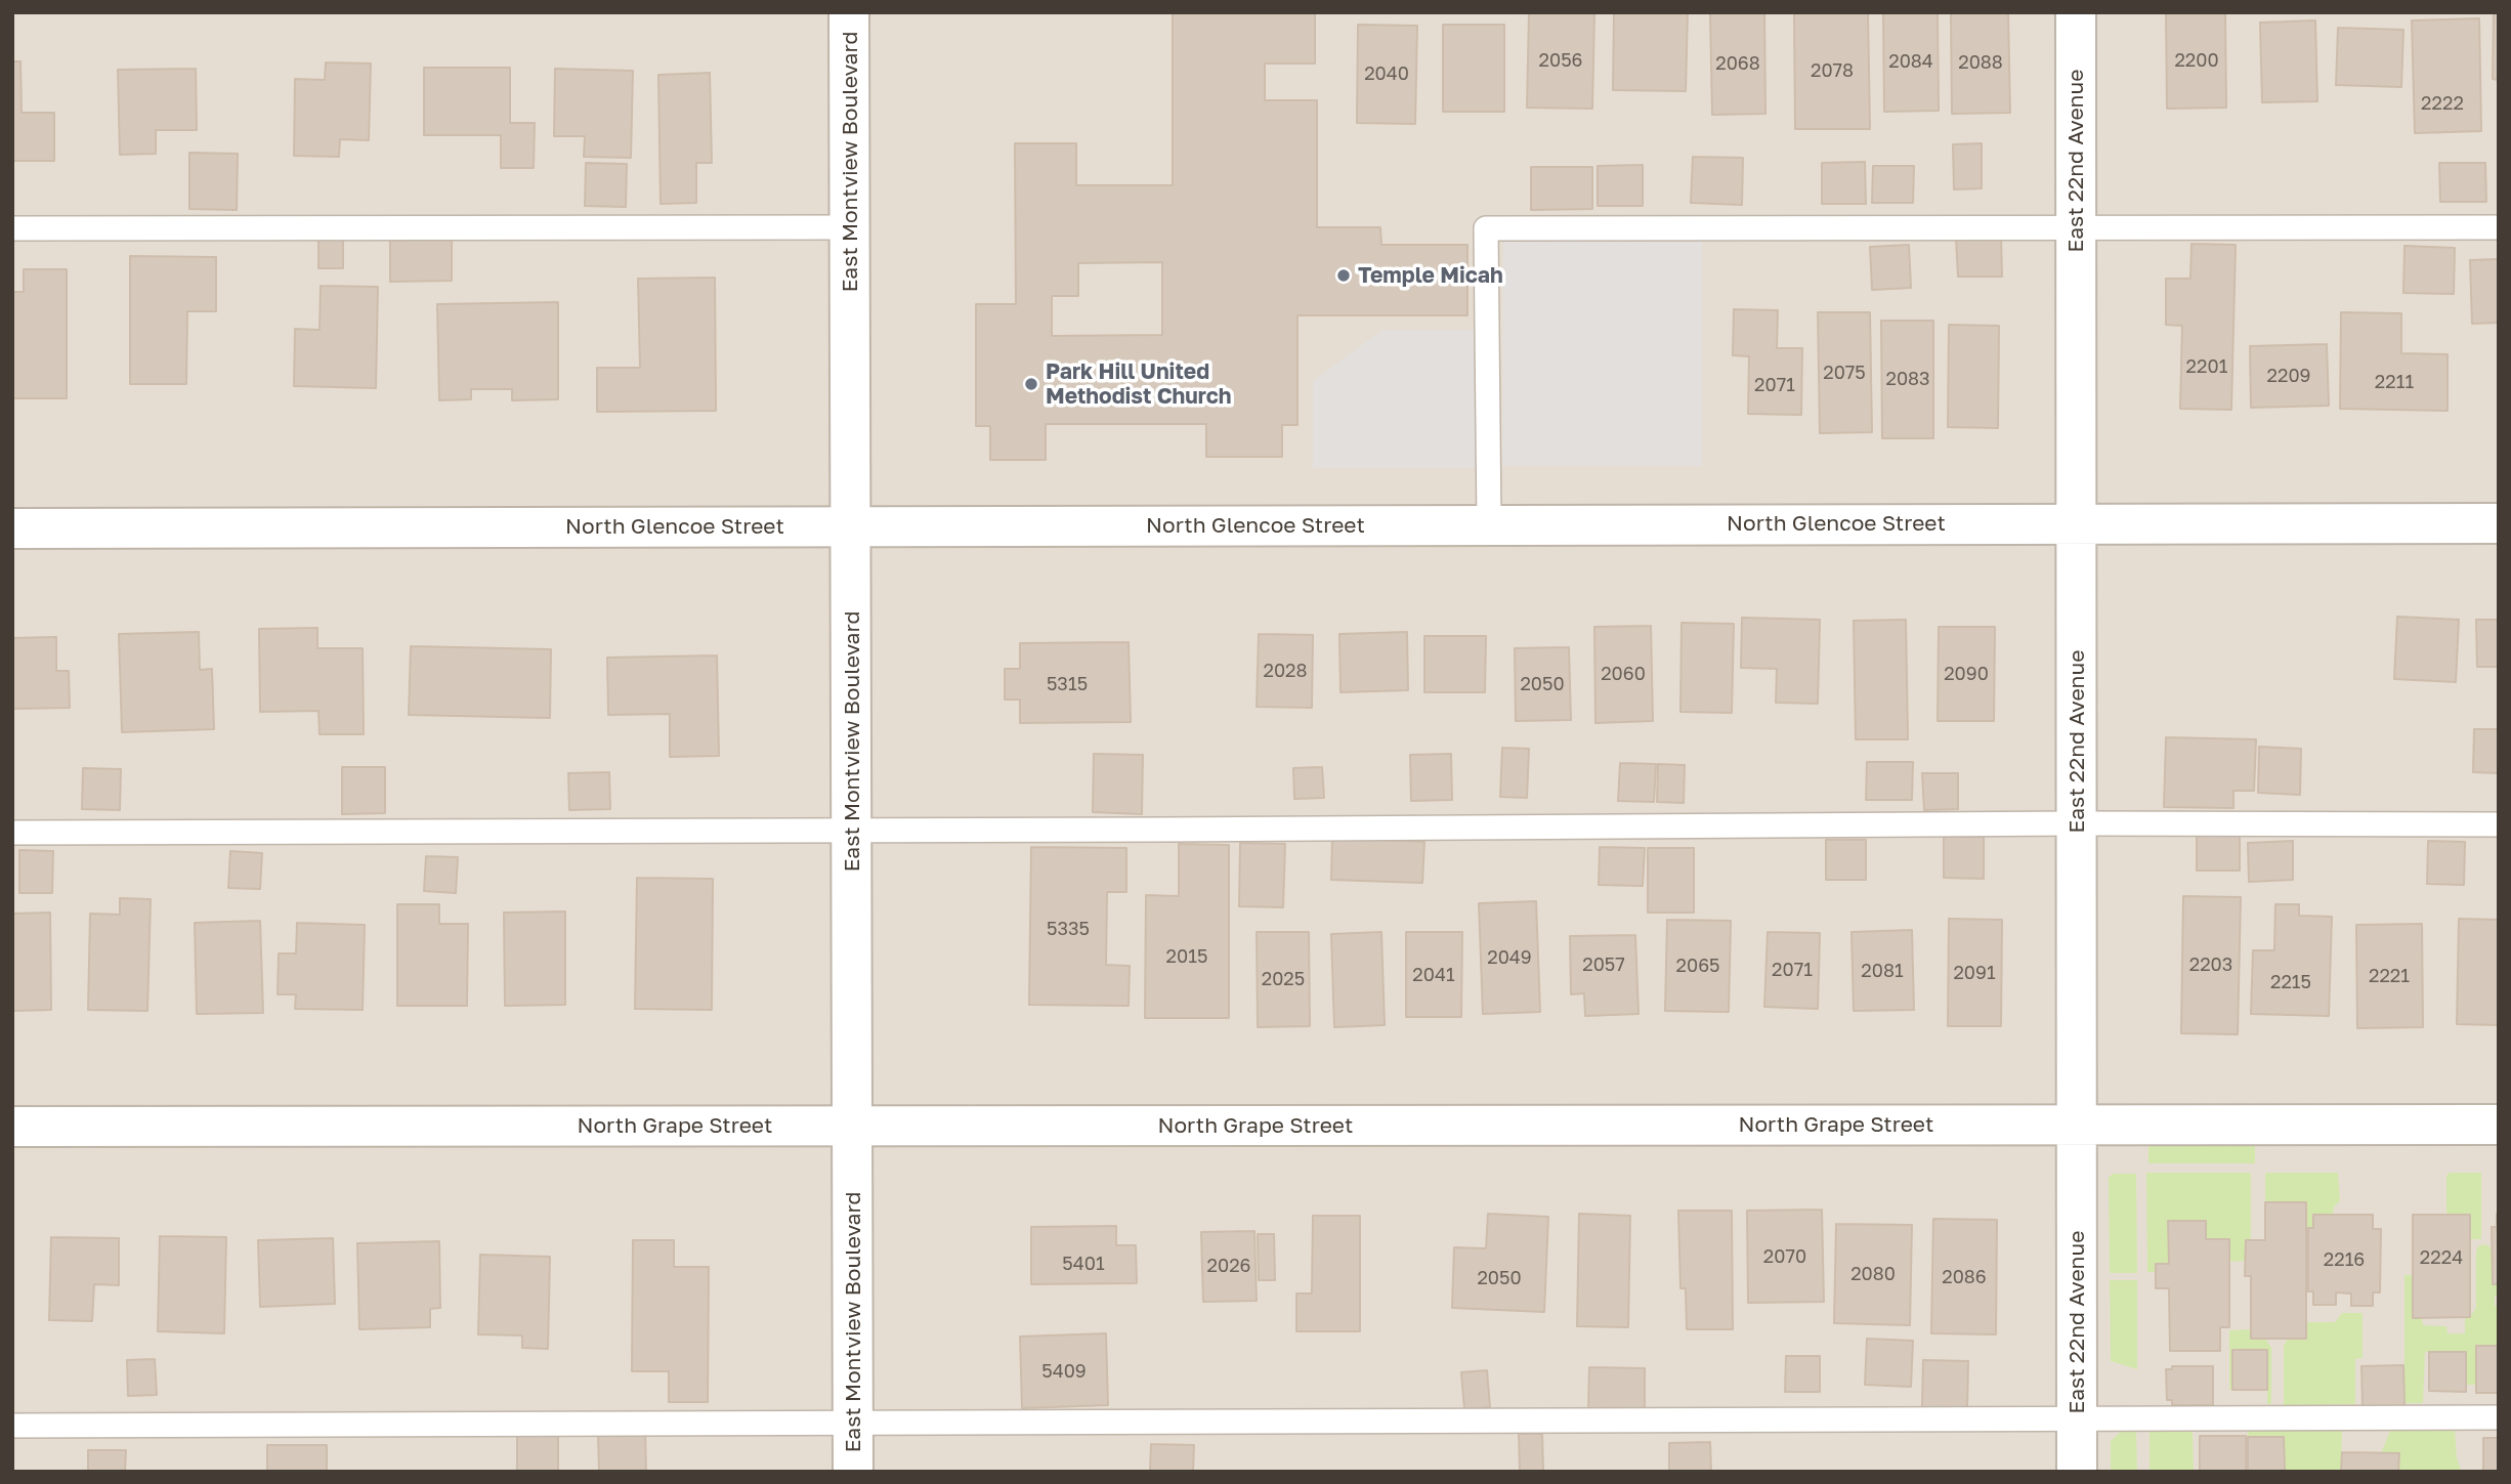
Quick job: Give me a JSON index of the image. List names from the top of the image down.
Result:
{
  "streets": {
    "street": [
      "East 22nd Avenue",
      "East Montview Boulevard",
      "North Glencoe Street",
      "North Grape Street"
    ]
  },
  "crossings": [
    ["East 22nd Avenue", "North Glencoe Street"],
    ["East 22nd Avenue", "North Grape Street"],
    ["East Montview Boulevard", "North Glencoe Street"],
    ["East Montview Boulevard", "North Grape Street"]
  ],
  "places": ["Temple Micah", "Park Hill United Methodist Church"],
  "house_numbers": [
    "2056",
    "2200",
    "2084",
    "2088",
    "2068",
    "2078",
    "2040",
    "2222",
    "2201",
    "2075",
    "2209",
    "2083",
    "2211",
    "2071",
    "2028",
    "2060",
    "2090",
    "5315",
    "2050",
    "5335",
    "2015",
    "2049",
    "2057",
    "2203",
    "2065",
    "2071",
    "2081",
    "2091",
    "2041",
    "2221",
    "2025",
    "2215",
    "2070",
    "2224",
    "2216",
    "5401",
    "2026",
    "2080",
    "2086",
    "2050",
    "5409"
  ]
}
